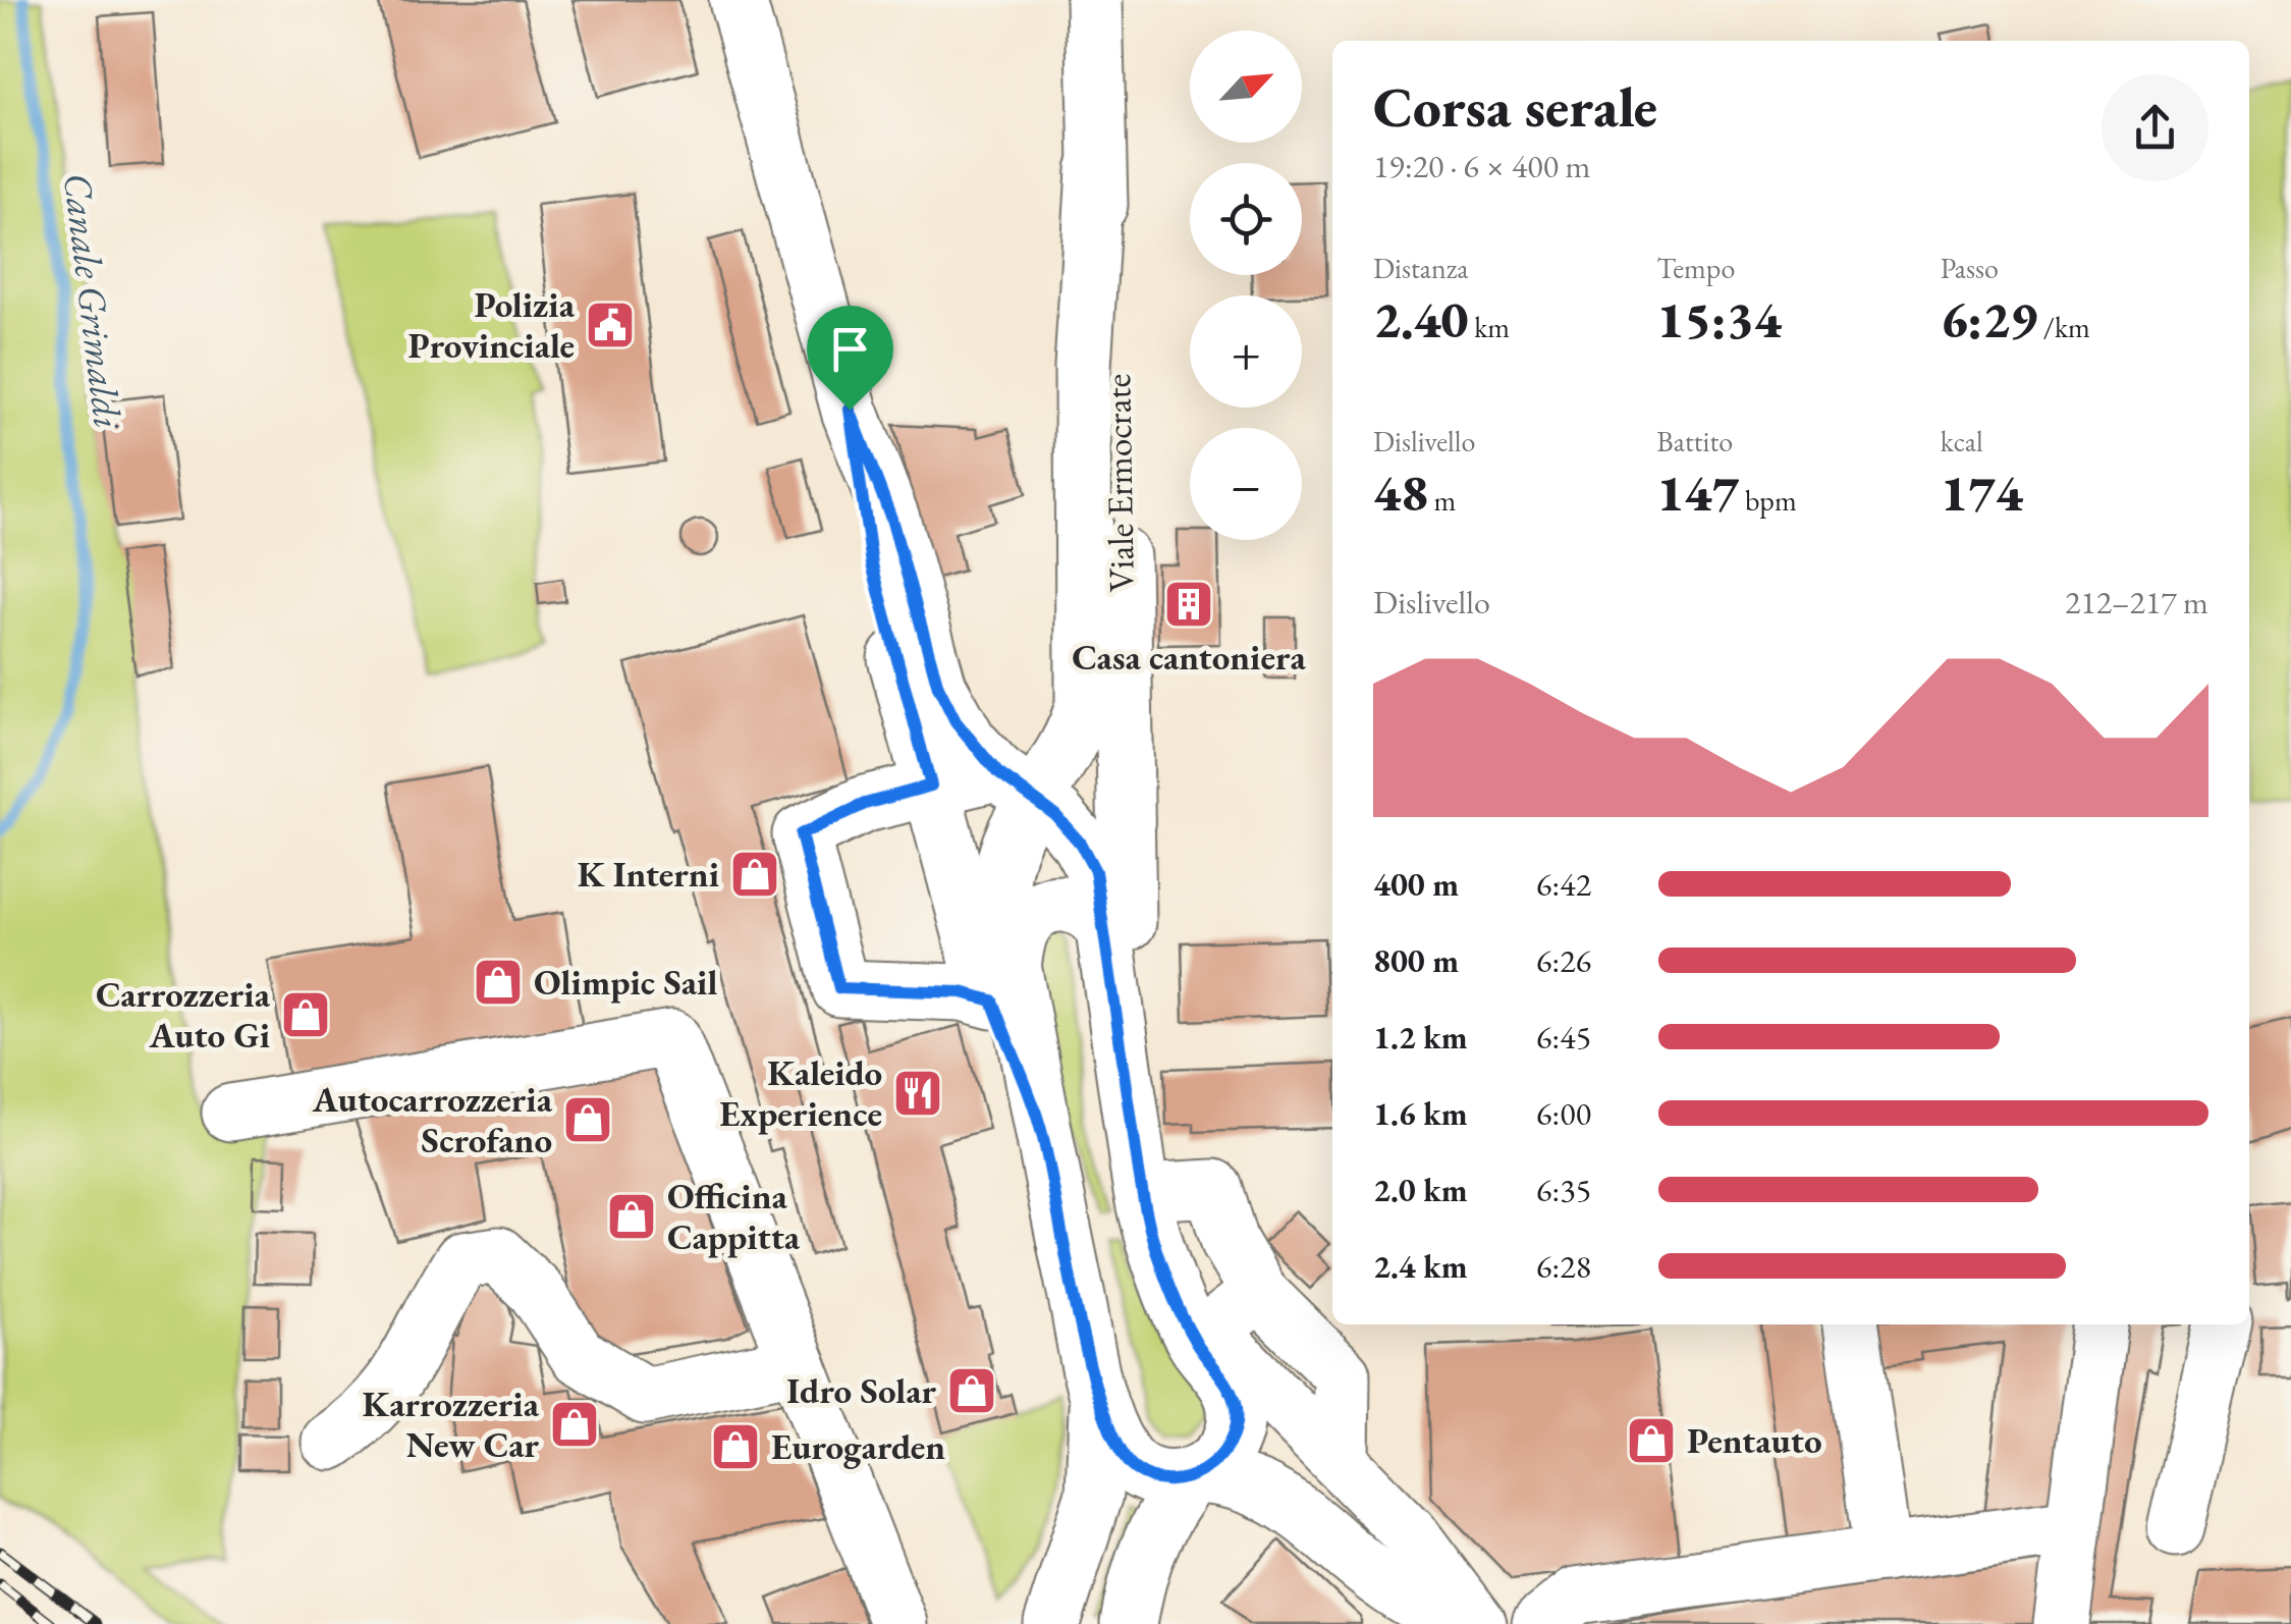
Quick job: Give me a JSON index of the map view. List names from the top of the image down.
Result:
{
  "streets": {
    "main road": ["Viale Ermocrate"]
  },
  "water": ["Canale Grimaldi"],
  "places": {
    "public building": ["Polizia Provinciale"],
    "building": ["Casa cantoniera"],
    "shop": [
      "K Interni",
      "Olimpic Sail",
      "Carrozzeria Auto Gi",
      "Autocarrozzeria Scrofano",
      "Officina Cappitta",
      "Idro Solar",
      "Karrozzeria New Car",
      "Pentauto",
      "Eurogarden"
    ],
    "restaurant": ["Kaleido Experience"]
  },
  "north": "top right",
  "page": {
    "map_buttons": ["+", "−"],
    "heading": ["Corsa serale", "19:20 · 6 × 400 m"],
    "stats": [
      ["Distanza", "2.40 km"],
      ["Tempo", "15:34"],
      ["Passo", "6:29 /km"],
      ["Dislivello", "48 m"],
      ["Battito", "147 bpm"],
      ["kcal", "174"]
    ],
    "chart": ["Dislivello", "212–217 m"],
    "list": [
      {
        "name": "400 m",
        "note": "6:42"
      },
      {
        "name": "800 m",
        "note": "6:26"
      },
      {
        "name": "1.2 km",
        "note": "6:45"
      },
      {
        "name": "1.6 km",
        "note": "6:00"
      },
      {
        "name": "2.0 km",
        "note": "6:35"
      },
      {
        "name": "2.4 km",
        "note": "6:28"
      }
    ]
  }
}
